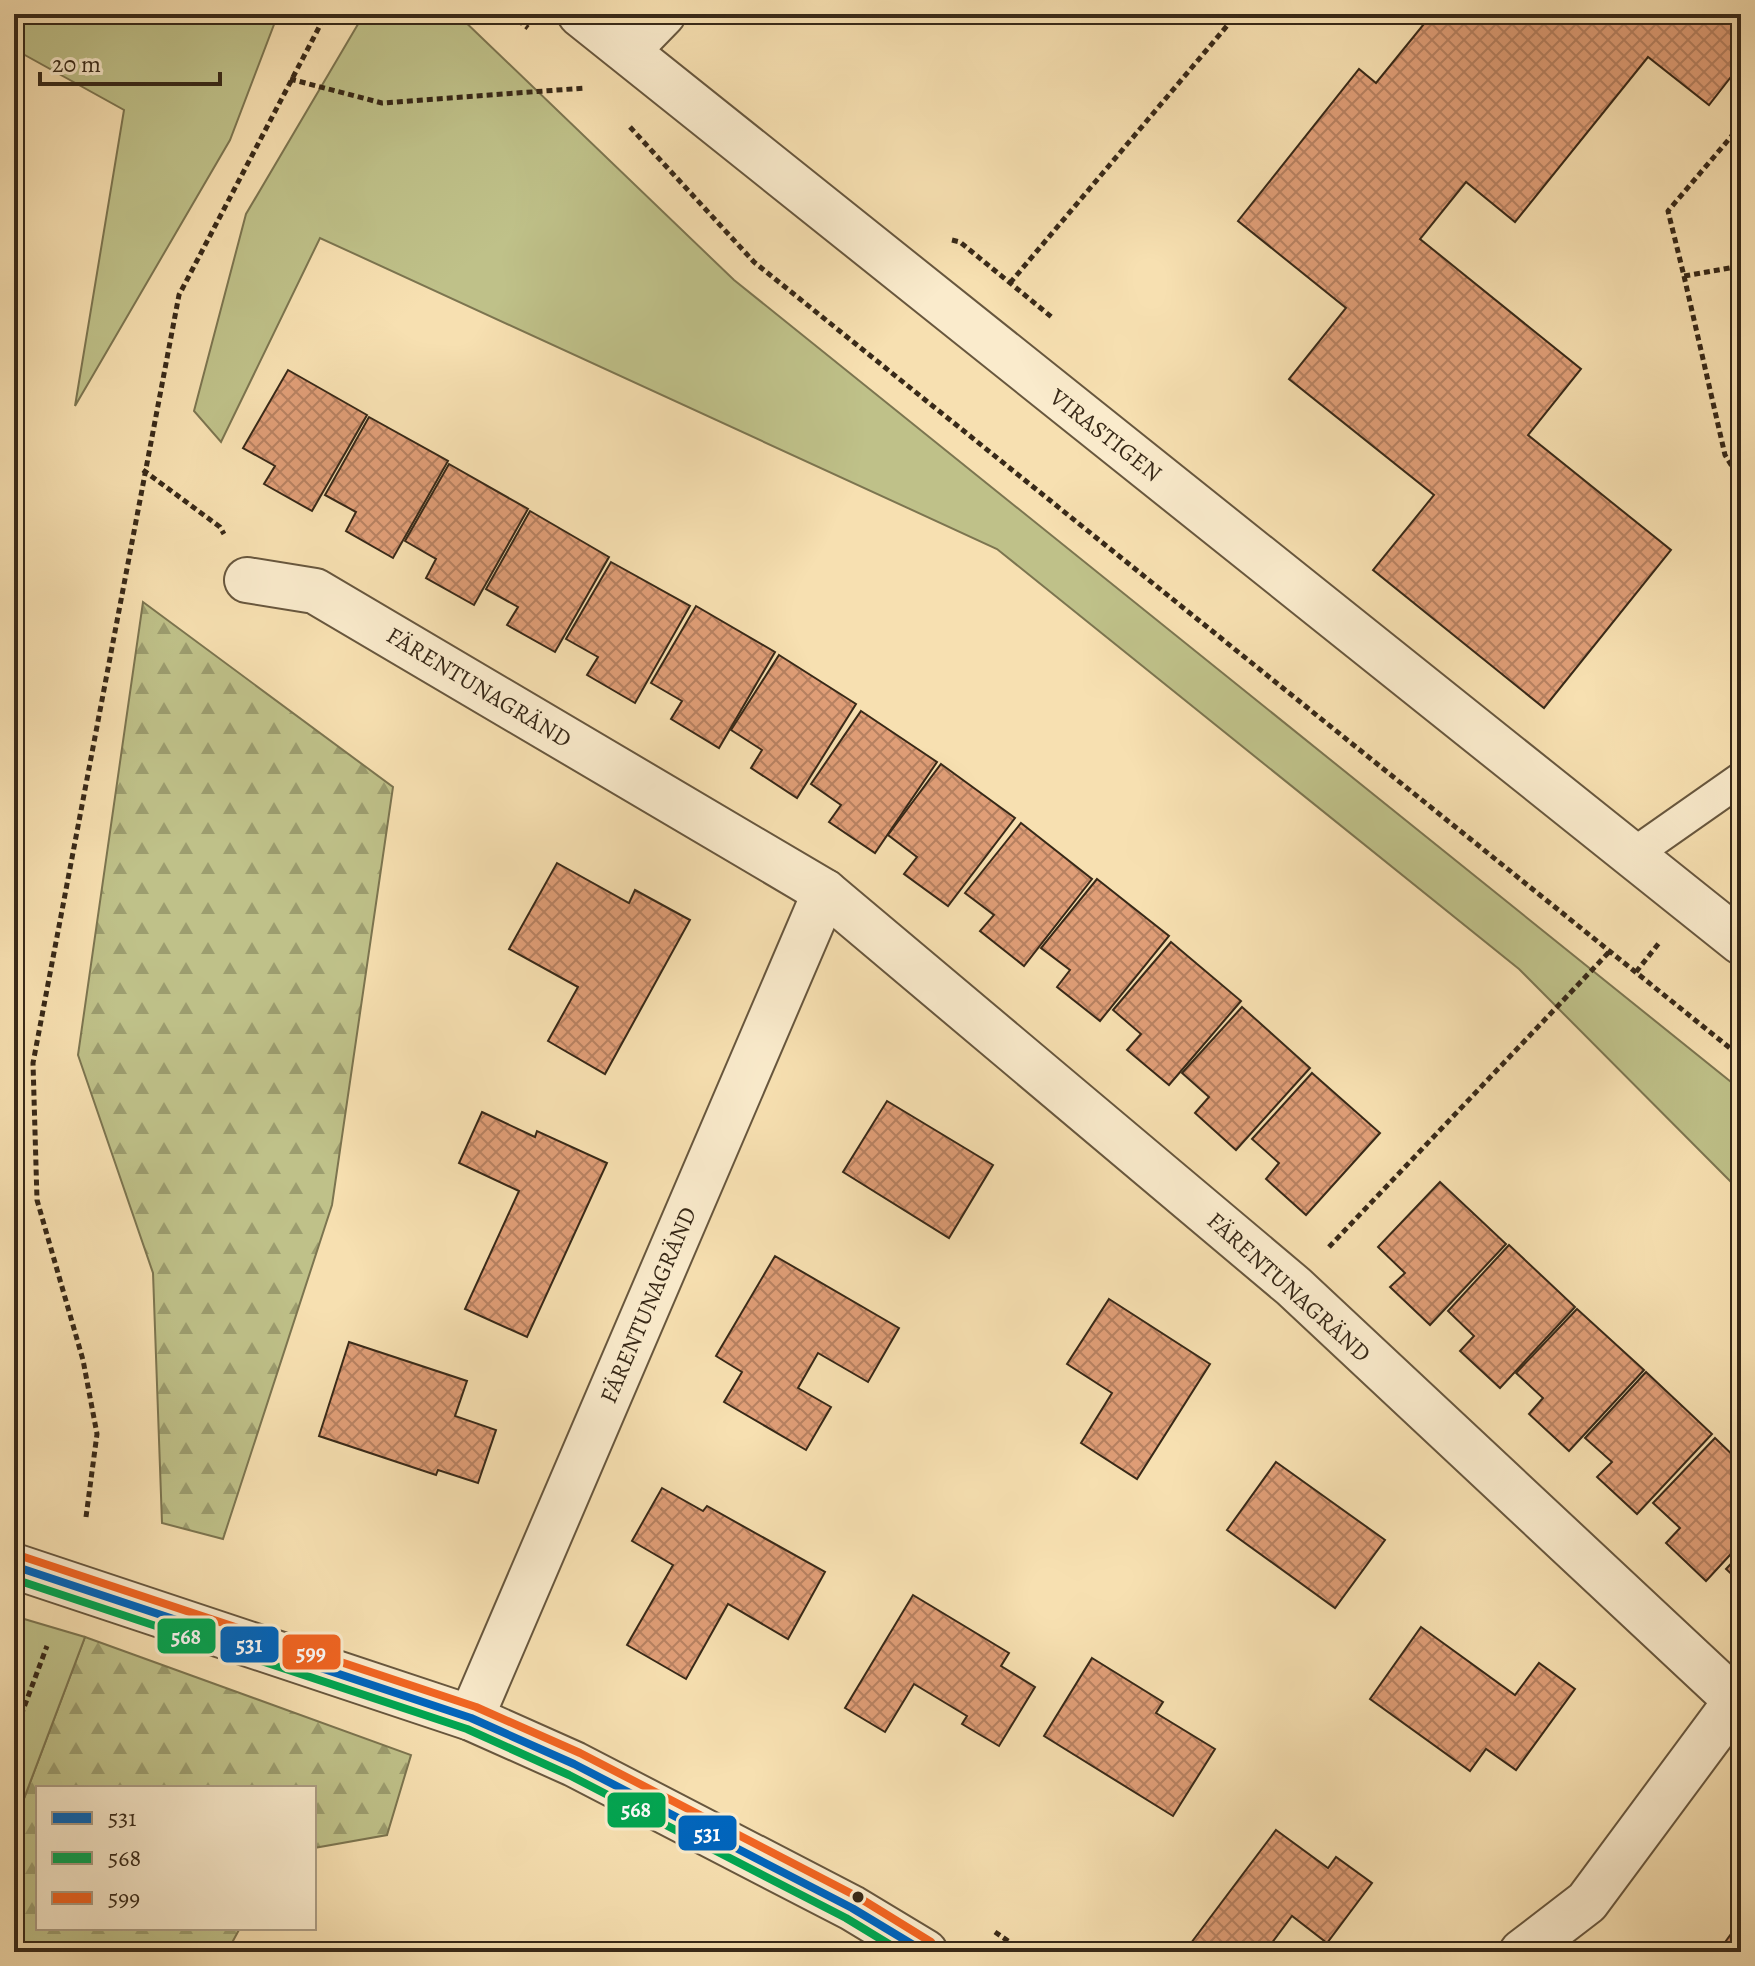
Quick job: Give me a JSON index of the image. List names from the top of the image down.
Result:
{
  "streets": {
    "street": ["VIRASTIGEN", "FÄRENTUNAGRÄND"]
  },
  "lines": ["transit line 599", "transit line 531", "transit line 568"],
  "legend": ["531", "568", "599"],
  "scale_bar": "20 m"
}
